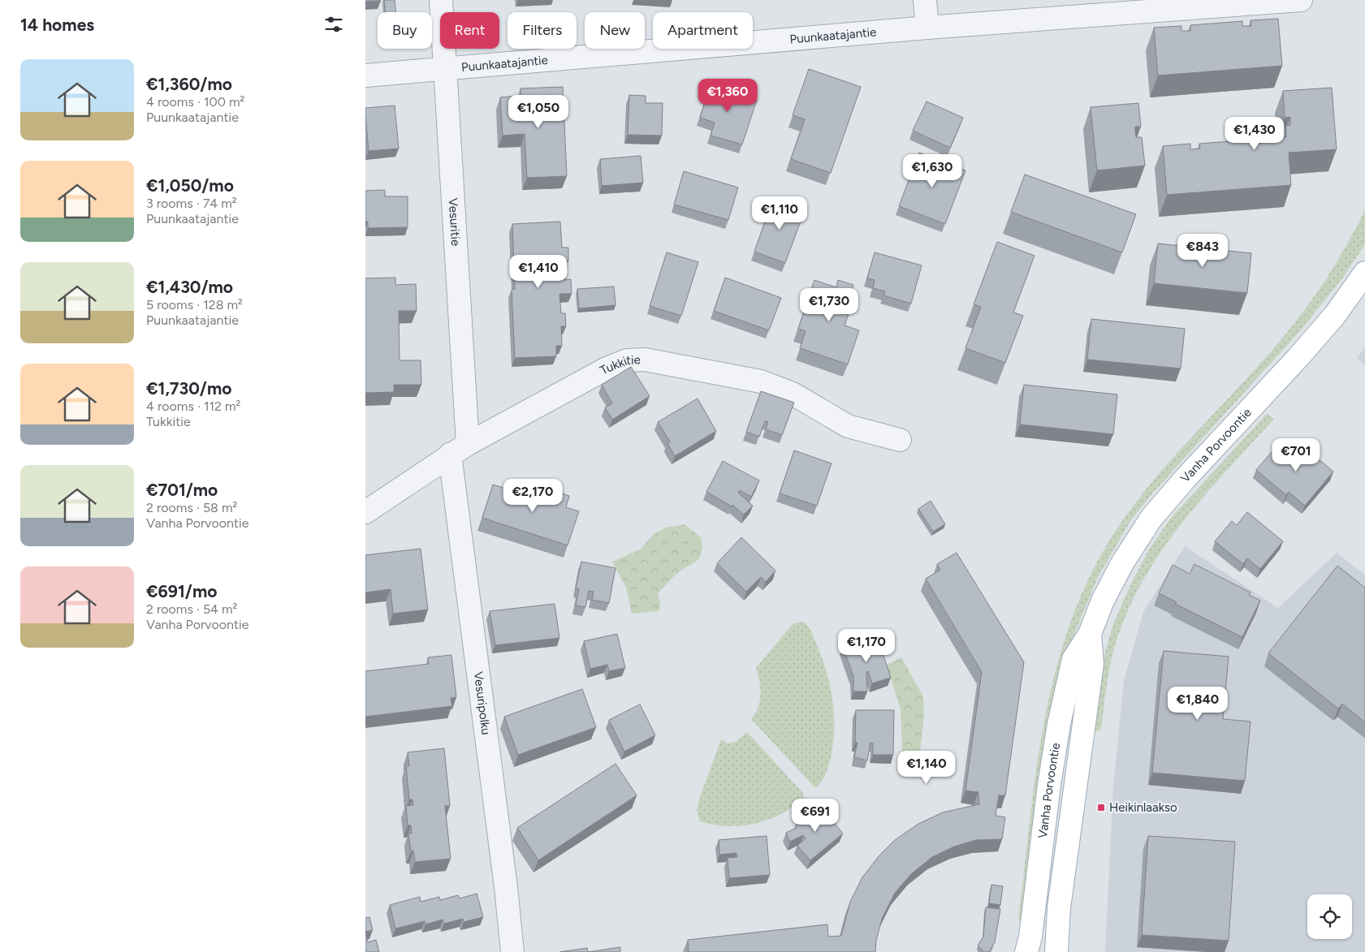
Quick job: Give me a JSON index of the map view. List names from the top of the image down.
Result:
{
  "streets": {
    "main road": ["Vanha Porvoontie"],
    "street": [
      "Puunkaatajantie",
      "Vesuritie",
      "Tukkitie",
      "Vesuripolku"
    ]
  },
  "crossings": [
    ["Puunkaatajantie", "Vesuritie"],
    ["Vesuritie", "Tukkitie"],
    ["Vesuritie", "Vesuripolku"],
    ["Tukkitie", "Vesuripolku"]
  ],
  "places": {
    "transit": ["Heikinlaakso"]
  },
  "page": {
    "heading": "14 homes",
    "chip": [
      "Buy",
      "Rent",
      "Filters",
      "New",
      "Apartment"
    ],
    "list": [
      {
        "name": "€1,360/mo",
        "note": "4 rooms · 100 m² · Puunkaatajantie"
      },
      {
        "name": "€1,050/mo",
        "note": "3 rooms · 74 m² · Puunkaatajantie"
      },
      {
        "name": "€1,430/mo",
        "note": "5 rooms · 128 m² · Puunkaatajantie"
      },
      {
        "name": "€1,730/mo",
        "note": "4 rooms · 112 m² · Tukkitie"
      },
      {
        "name": "€701/mo",
        "note": "2 rooms · 58 m² · Vanha Porvoontie"
      },
      {
        "name": "€691/mo",
        "note": "2 rooms · 54 m² · Vanha Porvoontie"
      }
    ],
    "price": [
      "€1,360",
      "€1,050",
      "€1,430",
      "€1,630",
      "€1,110",
      "€843",
      "€1,410",
      "€1,730",
      "€701",
      "€2,170",
      "€1,170",
      "€1,840",
      "€1,140",
      "€691"
    ]
  }
}
